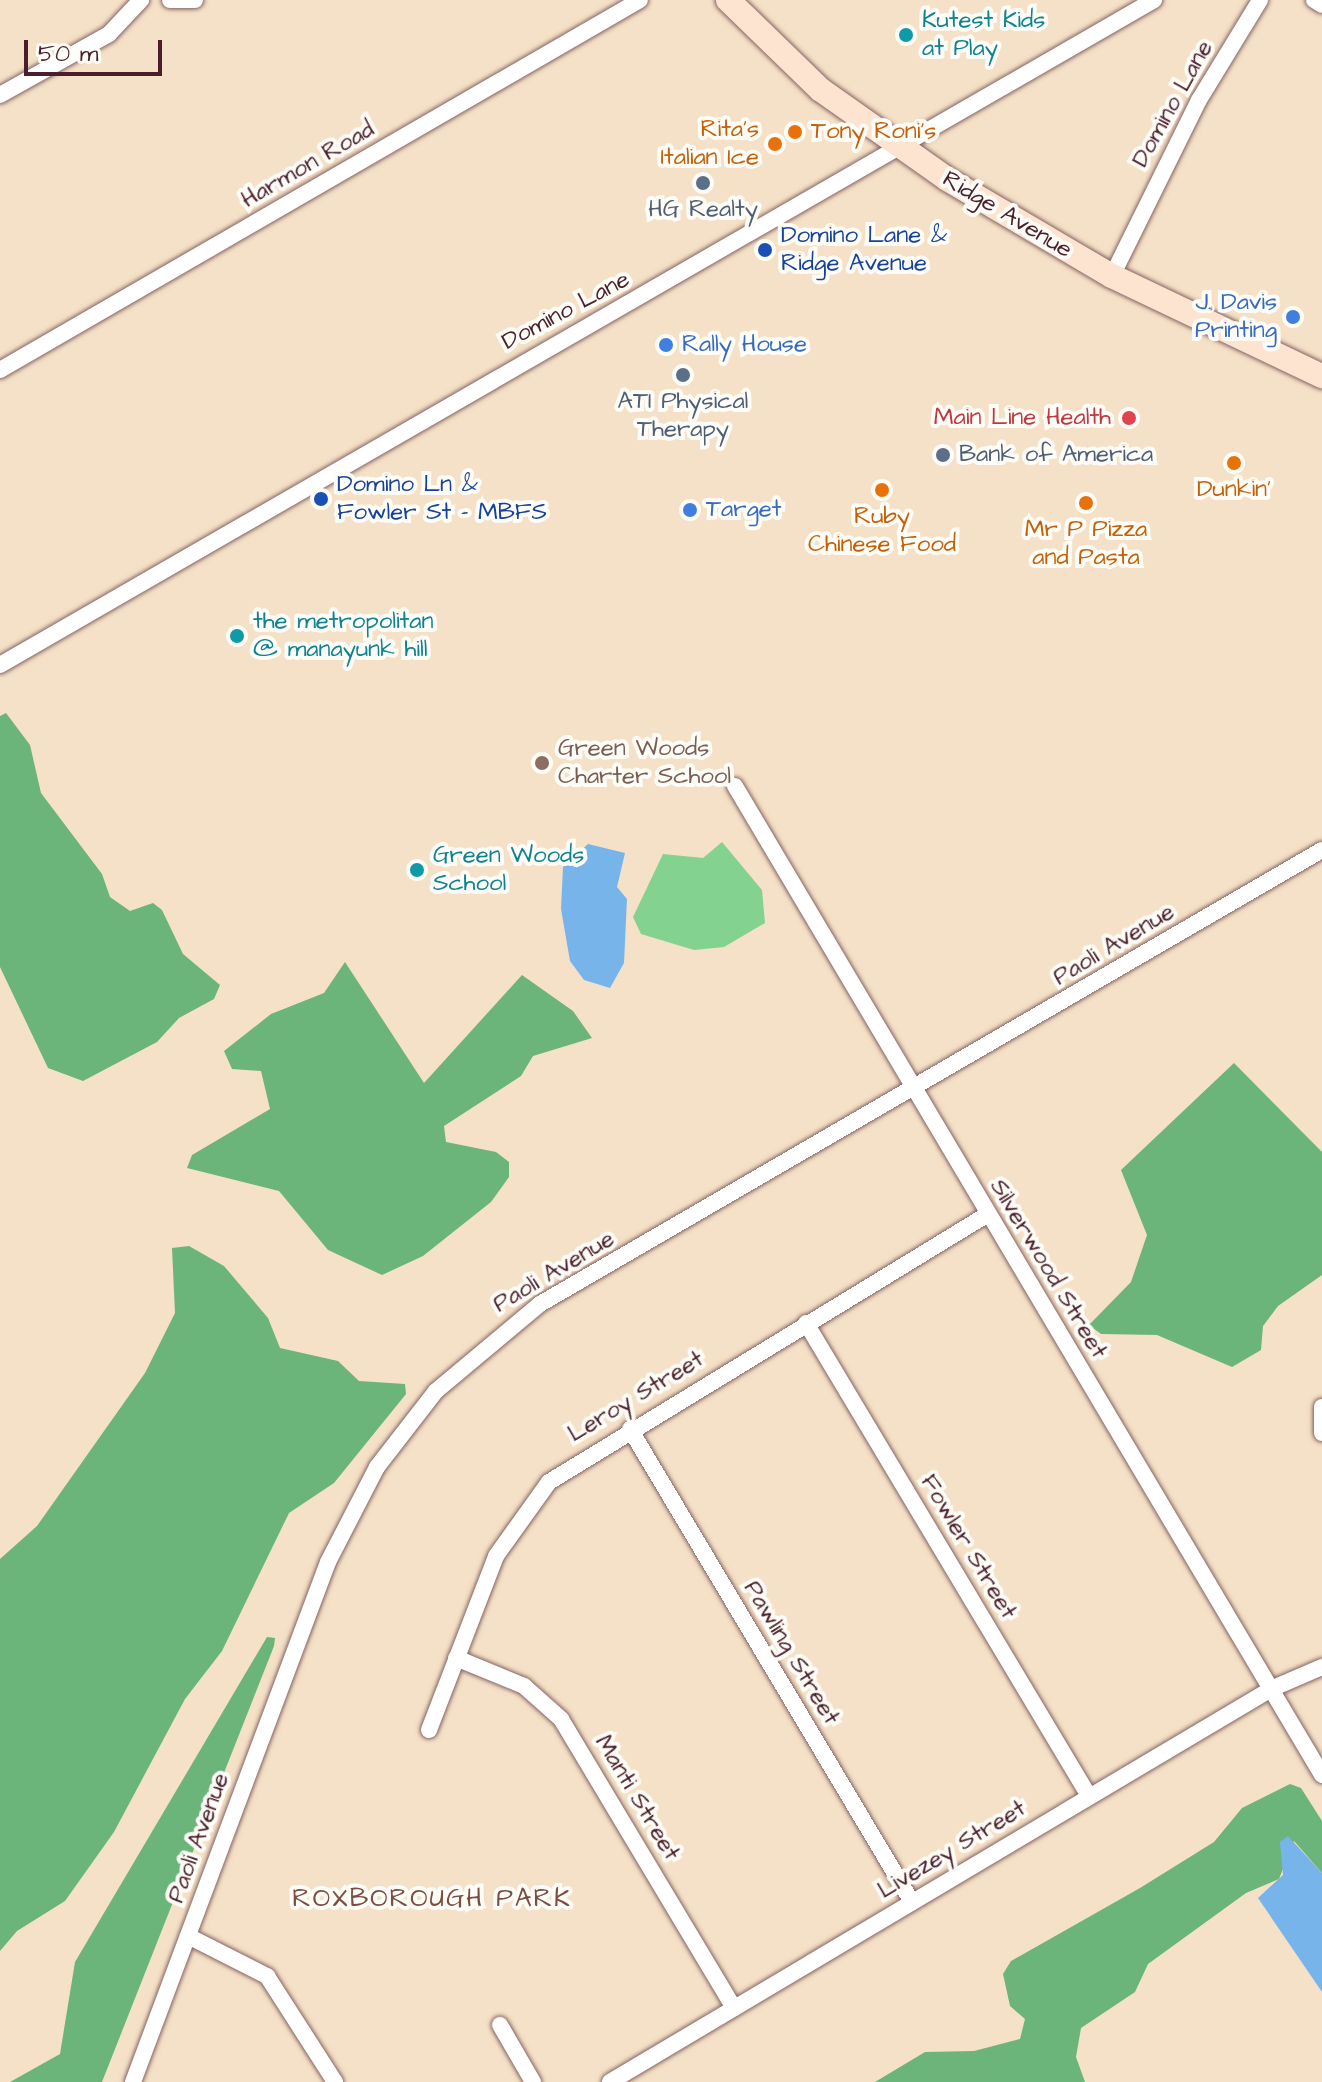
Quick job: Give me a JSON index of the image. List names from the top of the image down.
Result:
{
  "streets": {
    "main road": ["Ridge Avenue"],
    "street": [
      "Domino Lane",
      "Harmon Road",
      "Paoli Avenue",
      "Silverwood Street",
      "Leroy Street",
      "Fowler Street",
      "Pawling Street",
      "Manti Street",
      "Livezey Street"
    ]
  },
  "crossings": [
    ["Domino Lane", "Ridge Avenue"],
    ["Paoli Avenue", "Silverwood Street"],
    ["Silverwood Street", "Leroy Street"],
    ["Silverwood Street", "Livezey Street"],
    ["Leroy Street", "Fowler Street"],
    ["Leroy Street", "Pawling Street"],
    ["Leroy Street", "Manti Street"],
    ["Fowler Street", "Livezey Street"],
    ["Pawling Street", "Livezey Street"],
    ["Manti Street", "Livezey Street"]
  ],
  "districts": ["ROXBOROUGH PARK"],
  "places": [
    "Kutest Kids at Play",
    "Tony Roni's",
    "Rita's Italian Ice",
    "HG Realty",
    "Domino Lane & Ridge Avenue",
    "J. Davis Printing",
    "Rally House",
    "ATI Physical Therapy",
    "Main Line Health",
    "Bank of America",
    "Dunkin'",
    "Ruby Chinese Food",
    "Domino Ln & Fowler St - MBFS",
    "Mr P Pizza and Pasta",
    "Target",
    "the metropolitan @ manayunk hill",
    "Green Woods Charter School",
    "Green Woods School"
  ],
  "scale_bar": "50 m"
}
